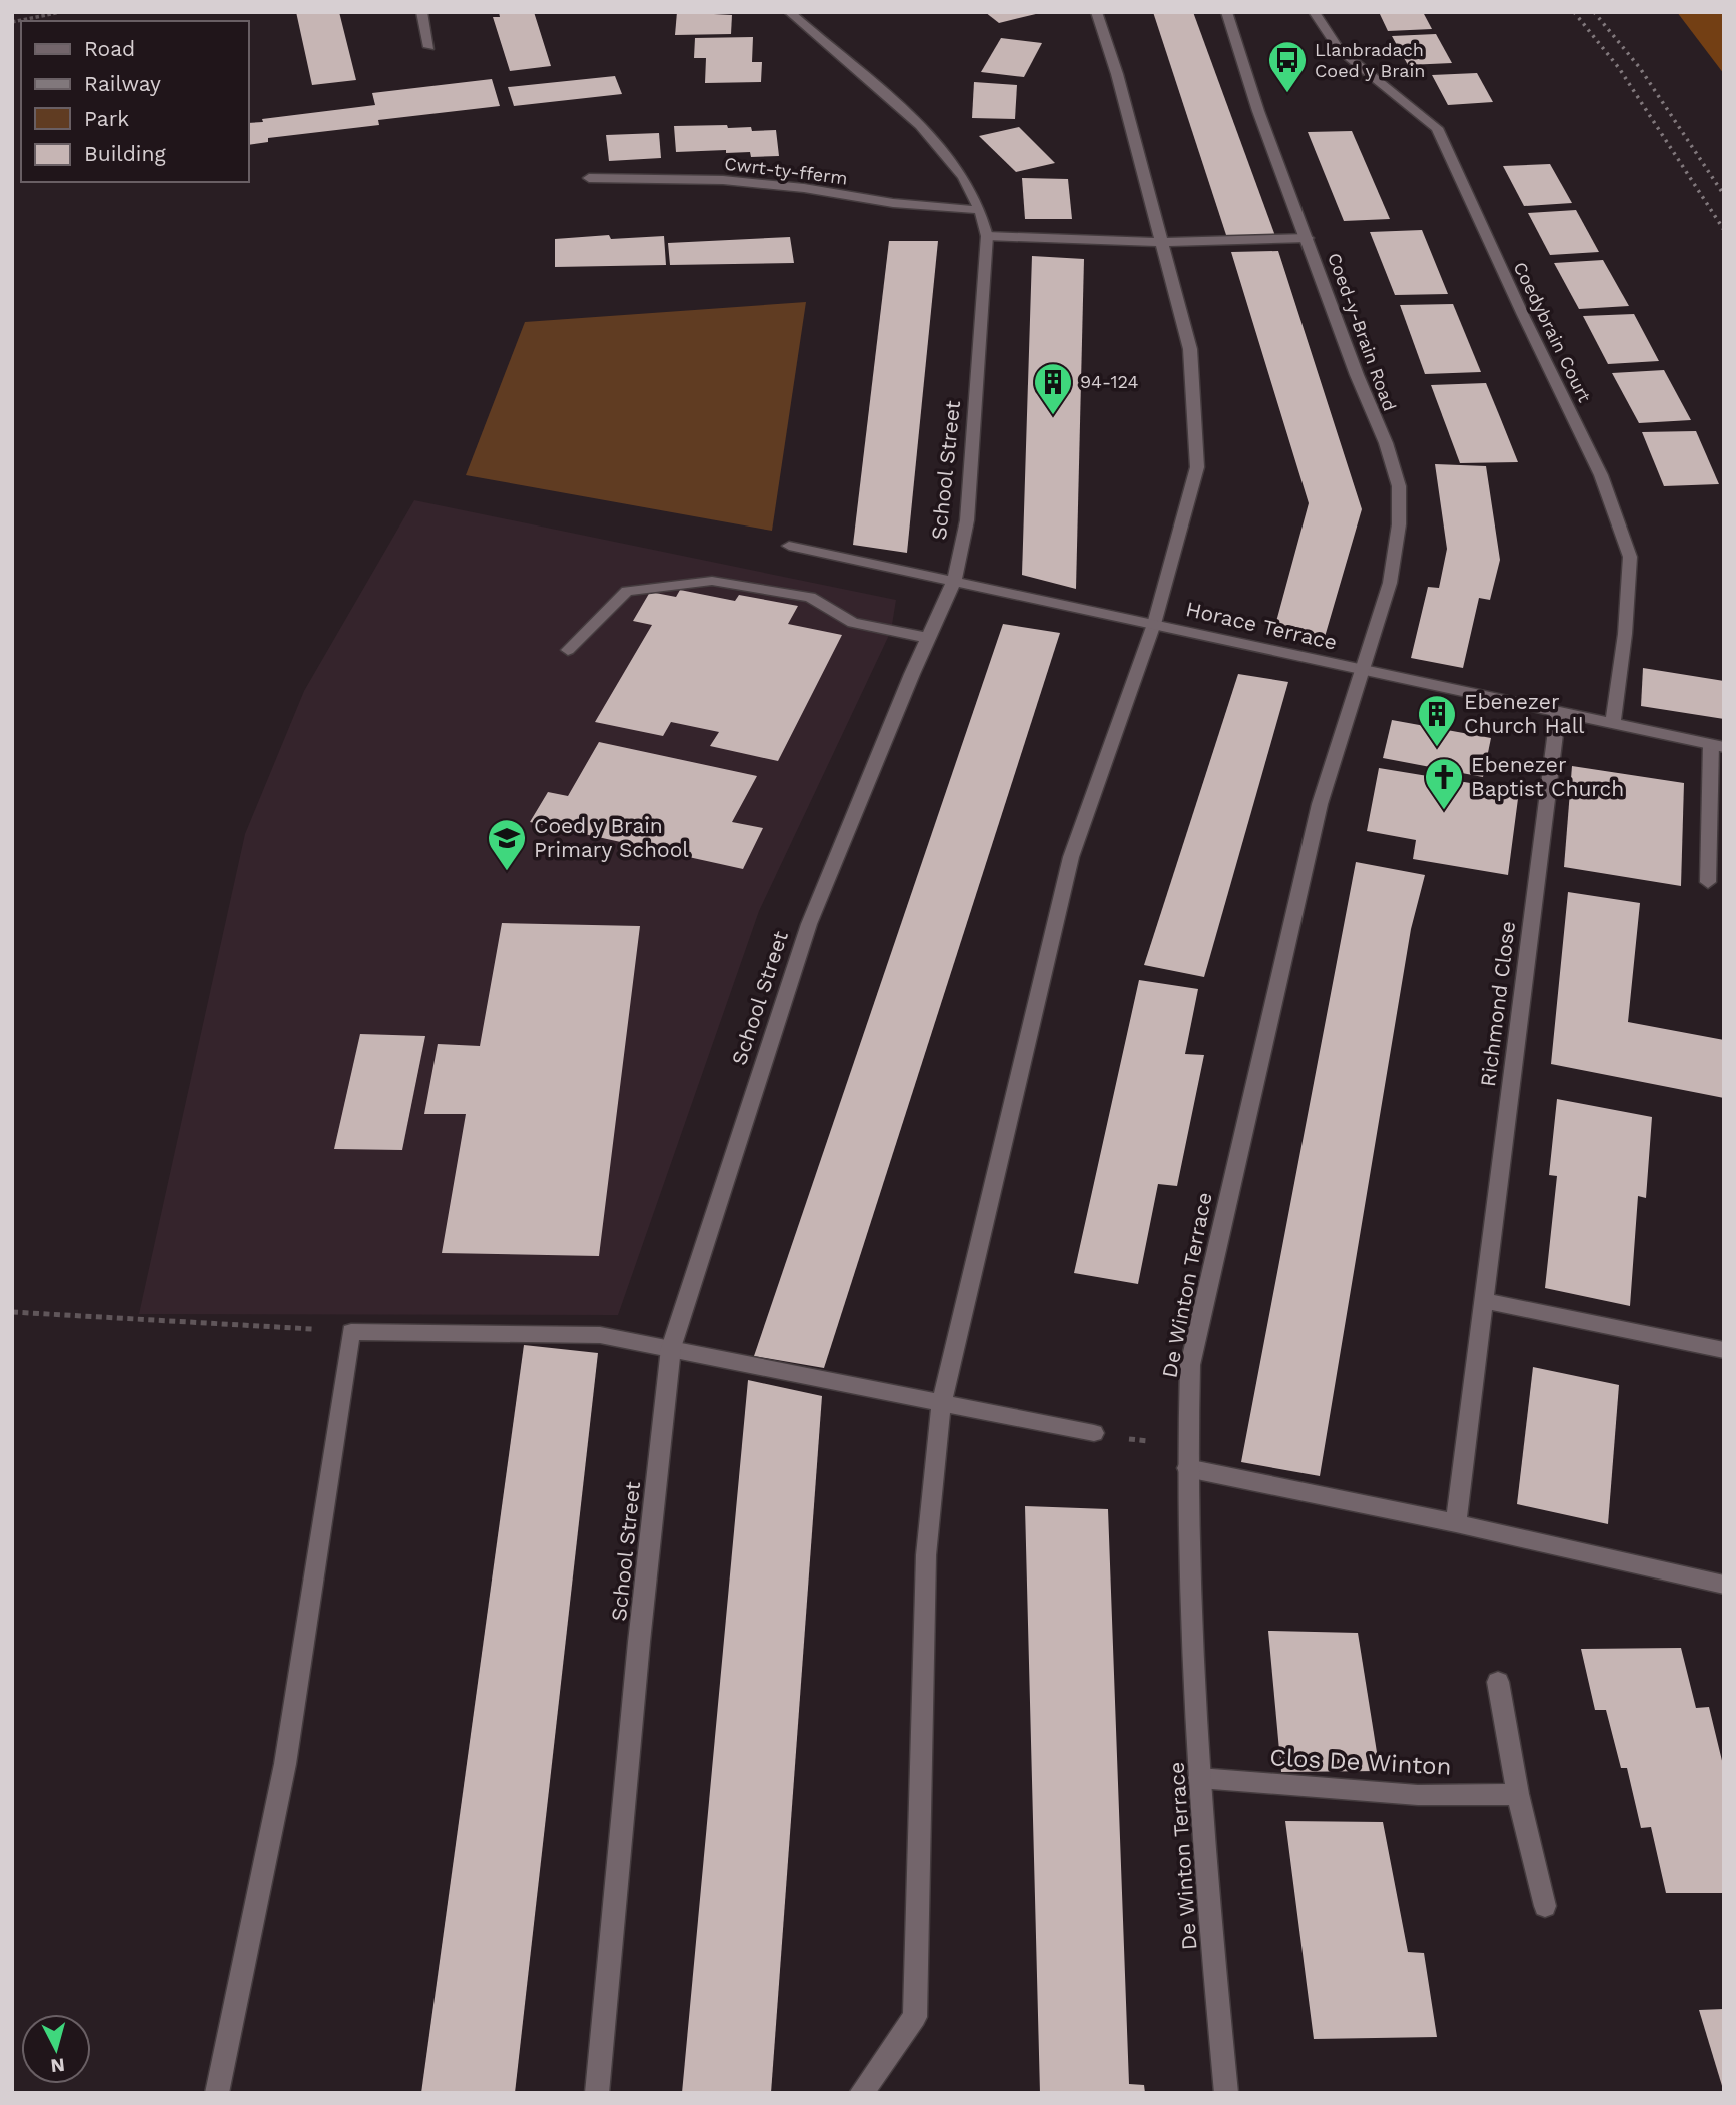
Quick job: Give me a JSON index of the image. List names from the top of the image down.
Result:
{
  "streets": {
    "street": [
      "Cwrt-ty-fferm",
      "Coed-y-Brain Road",
      "Coedybrain Court",
      "School Street",
      "Horace Terrace",
      "Richmond Close",
      "De Winton Terrace",
      "Clos De Winton"
    ]
  },
  "crossings": [
    ["Cwrt-ty-fferm", "School Street"],
    ["Coed-y-Brain Road", "Horace Terrace"],
    ["Coed-y-Brain Road", "De Winton Terrace"],
    ["Coedybrain Court", "Horace Terrace"],
    ["School Street", "Horace Terrace"],
    ["Horace Terrace", "Richmond Close"],
    ["Horace Terrace", "De Winton Terrace"],
    ["De Winton Terrace", "Clos De Winton"]
  ],
  "places": {
    "bus stop": ["Llanbradach Coed y Brain"],
    "building": ["94-124", "Ebenezer Church Hall"],
    "church": ["Ebenezer Baptist Church"],
    "school or university": ["Coed y Brain Primary School"]
  },
  "legend": [
    "Road",
    "Railway",
    "Park",
    "Building"
  ],
  "north": "bottom"
}
